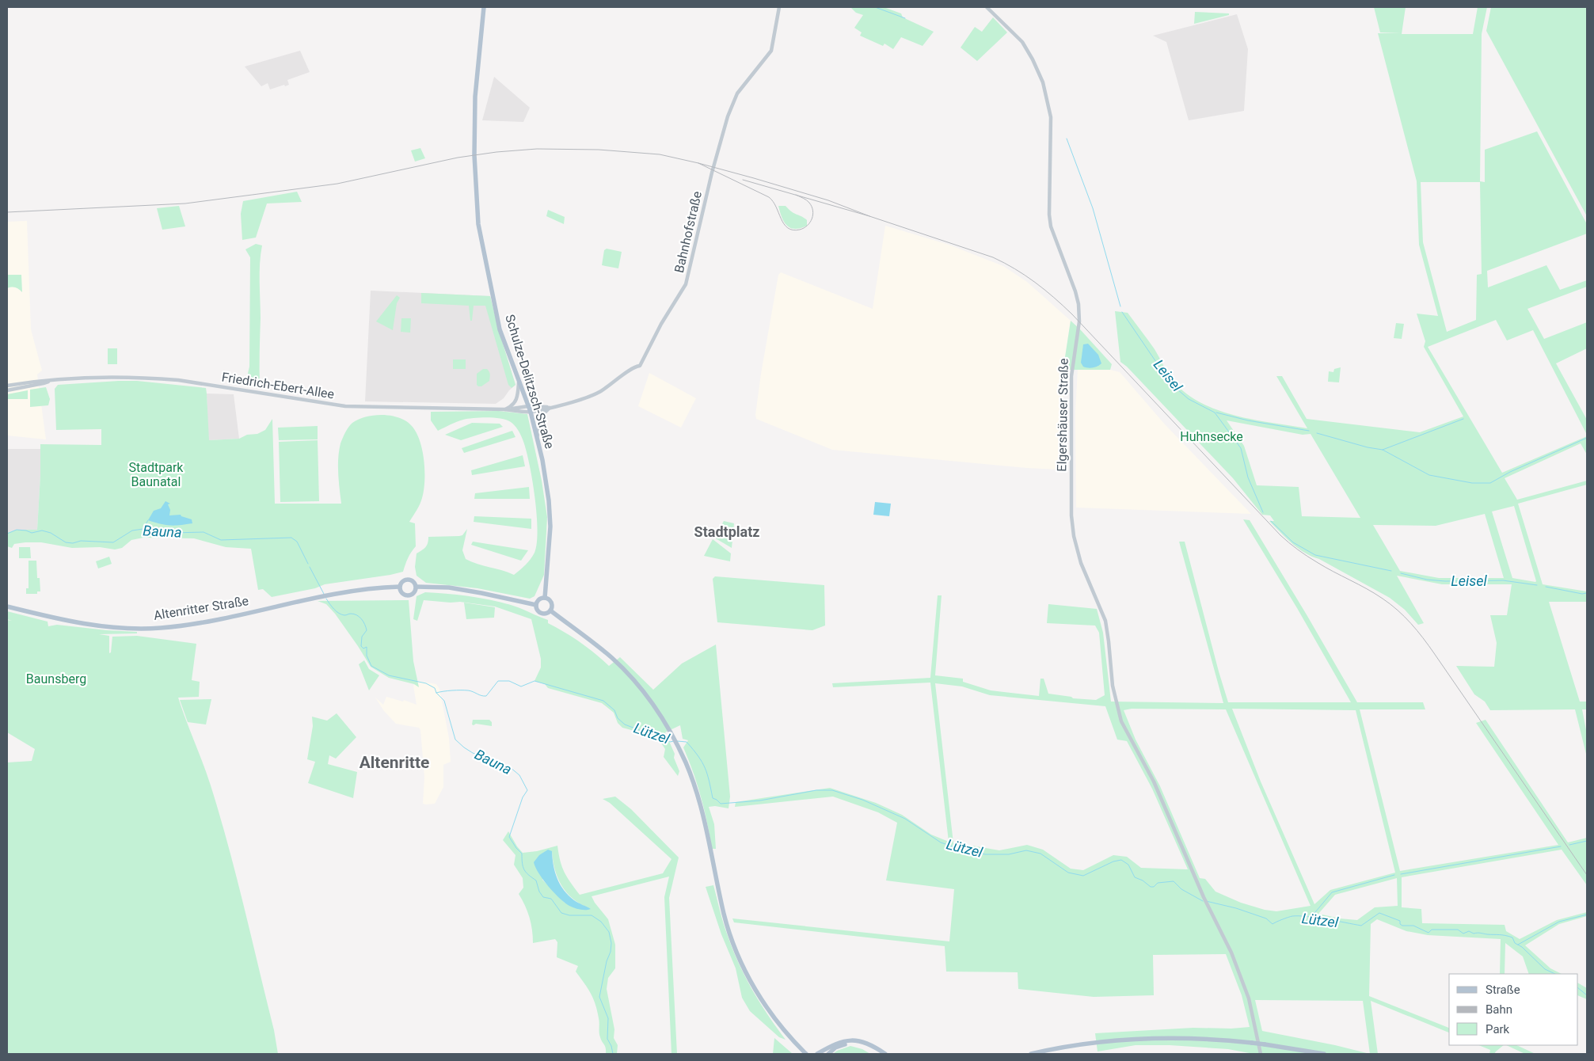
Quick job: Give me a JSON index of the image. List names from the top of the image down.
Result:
{
  "streets": {
    "main road": ["Schulze-Delitzsch-Straße", "Altenritter Straße"],
    "street": ["Bahnhofstraße", "Friedrich-Ebert-Allee", "Elgershäuser Straße"]
  },
  "crossings": [
    ["Bahnhofstraße", "Schulze-Delitzsch-Straße"],
    ["Bahnhofstraße", "Friedrich-Ebert-Allee"]
  ],
  "districts": ["Stadtplatz", "Altenritte"],
  "water": ["Leisel", "Bauna", "Lützel"],
  "parks": ["Huhnsecke", "Stadtpark Baunatal", "Baunsberg"],
  "legend": ["Straße", "Bahn", "Park"]
}
